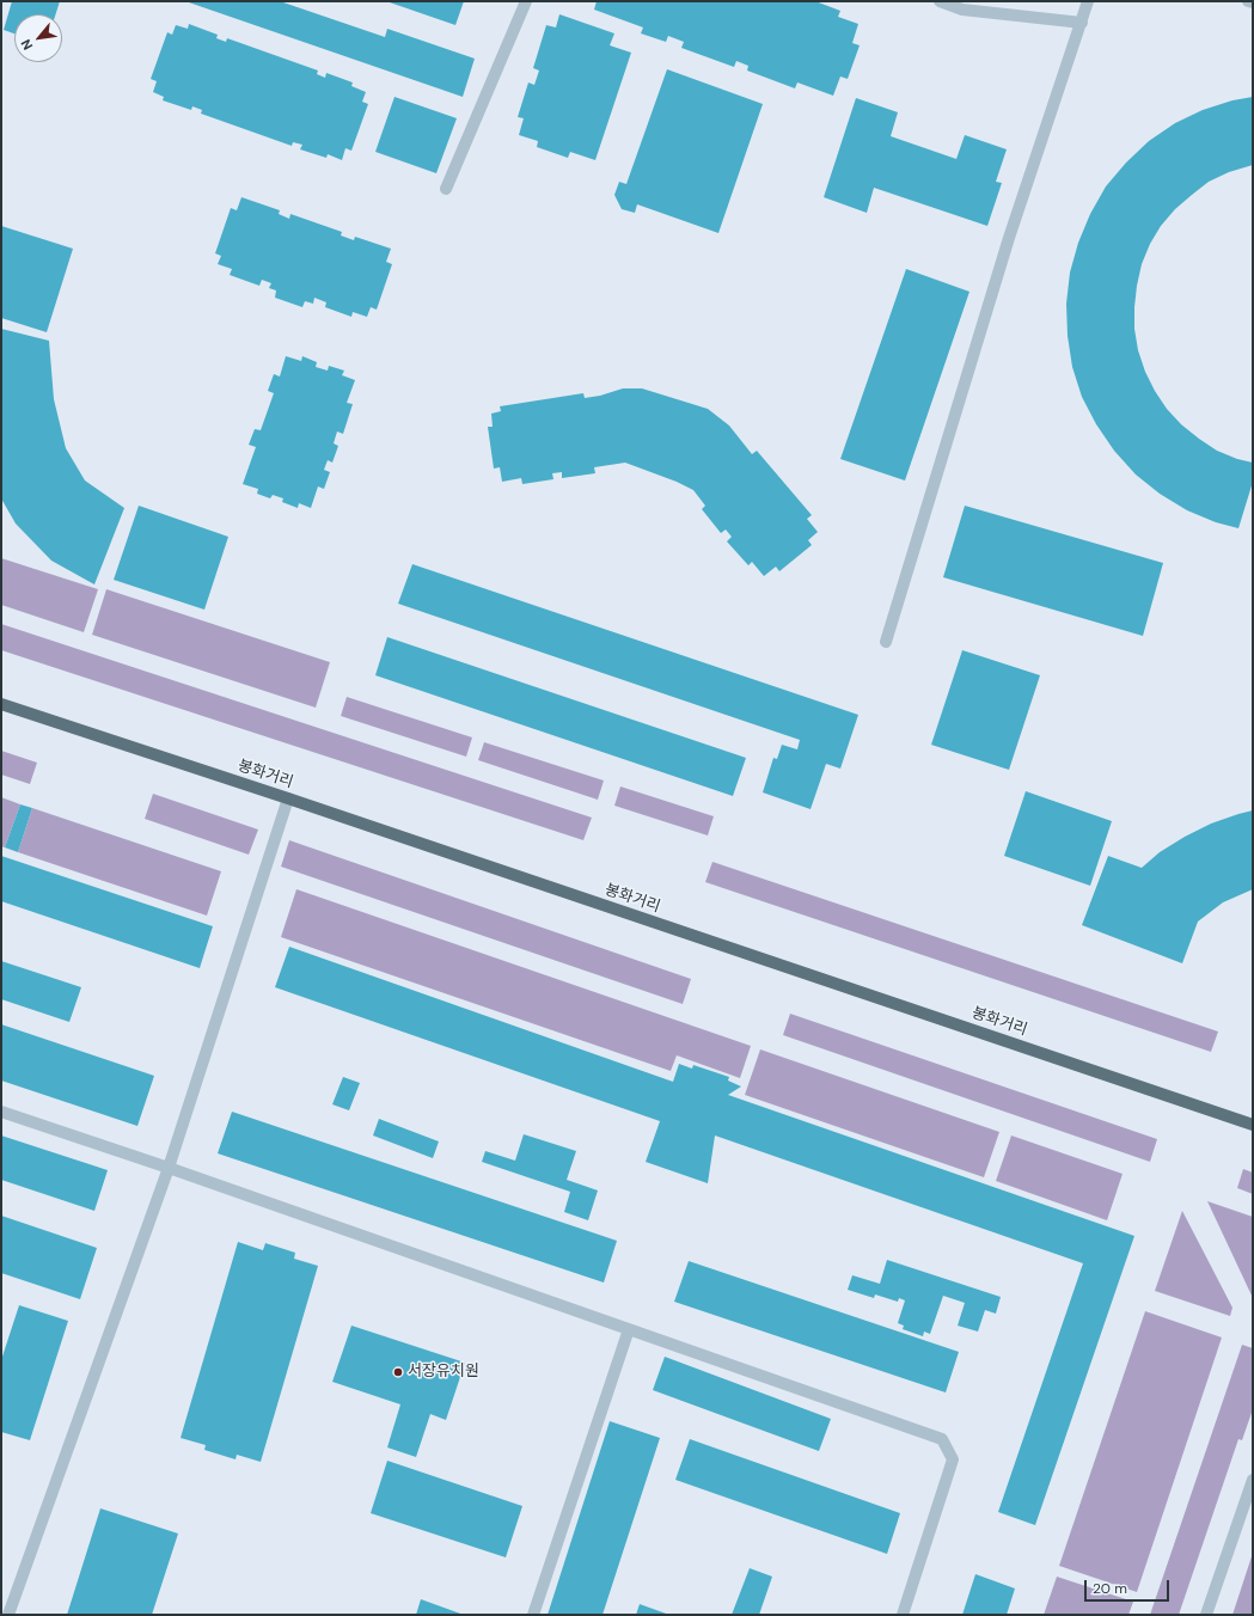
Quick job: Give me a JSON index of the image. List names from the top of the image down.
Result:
{
  "streets": {
    "main road": ["봉화거리"]
  },
  "places": ["서장유치원"],
  "scale_bar": "20 m",
  "north": "bottom left"
}
